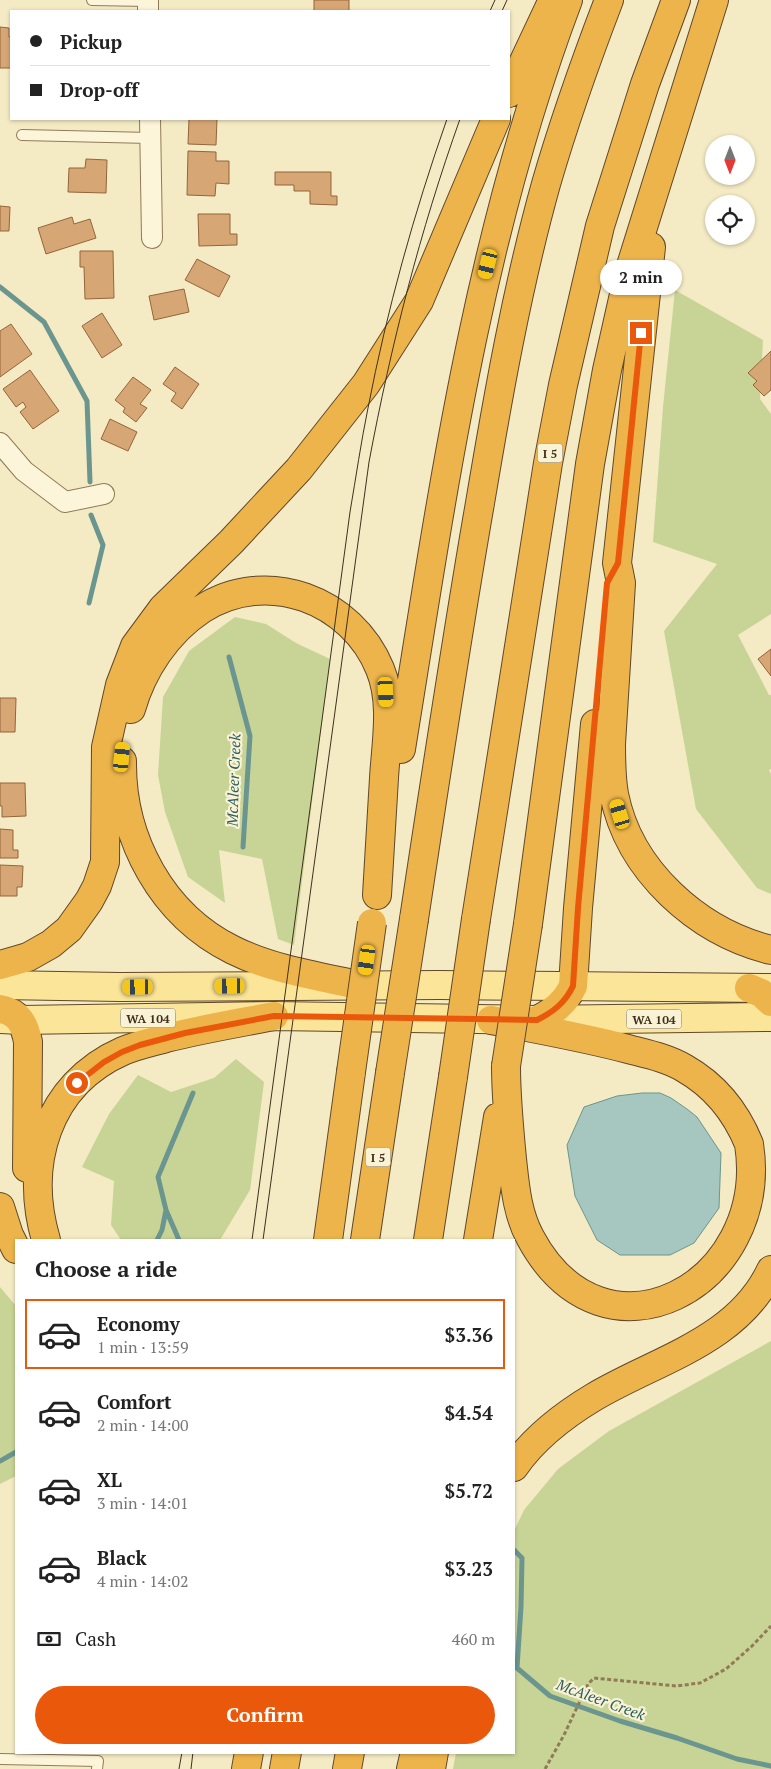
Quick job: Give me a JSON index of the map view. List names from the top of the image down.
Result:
{
  "streets": {
    "highway": ["I 5"],
    "main road": ["WA 104"]
  },
  "water": ["McAleer Creek"],
  "north": "bottom",
  "page": {
    "banner": ["Pickup", "Drop-off"],
    "bubble": "2 min",
    "heading": "Choose a ride",
    "list": [
      {
        "name": "Economy",
        "note": "1 min · 13:59",
        "value": "$3.36"
      },
      {
        "name": "Comfort",
        "note": "2 min · 14:00",
        "value": "$4.54"
      },
      {
        "name": "XL",
        "note": "3 min · 14:01",
        "value": "$5.72"
      },
      {
        "name": "Black",
        "note": "4 min · 14:02",
        "value": "$3.23"
      }
    ],
    "pay": ["Cash", "460 m"],
    "buttons": "Confirm"
  }
}
